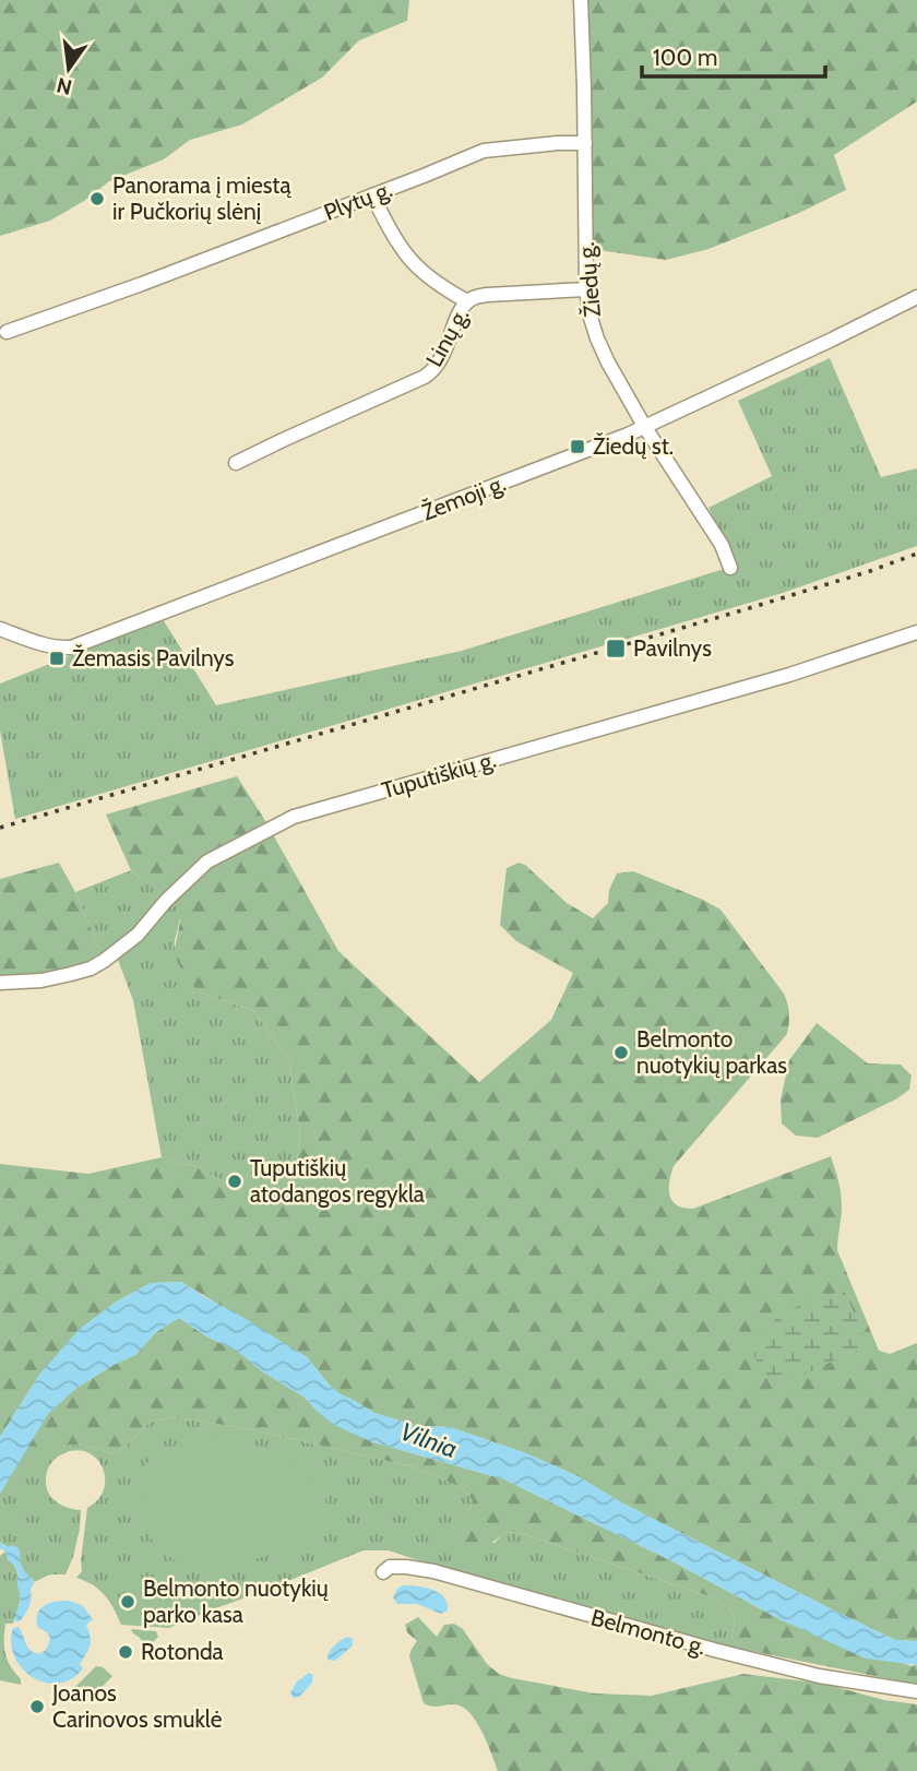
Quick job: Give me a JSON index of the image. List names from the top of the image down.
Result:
{
  "streets": {
    "street": [
      "Plytų g.",
      "Žiedų g.",
      "Linų g.",
      "Žemoji g.",
      "Tuputiškių g.",
      "Belmonto g."
    ]
  },
  "crossings": [
    ["Plytų g.", "Žiedų g."],
    ["Žiedų g.", "Linų g."],
    ["Žiedų g.", "Žemoji g."]
  ],
  "water": ["Vilnia"],
  "places": {
    "other": [
      "Panorama į miestą ir Pučkorių slėnį",
      "Belmonto nuotykių parkas",
      "Tuputiškių atodangos regykla",
      "Belmonto nuotykių parko kasa",
      "Rotonda",
      "Joanos Carinovos smuklė"
    ],
    "transit": ["Žiedų st.", "Pavilnys", "Žemasis Pavilnys"]
  },
  "scale_bar": "100 m",
  "north": "bottom"
}
